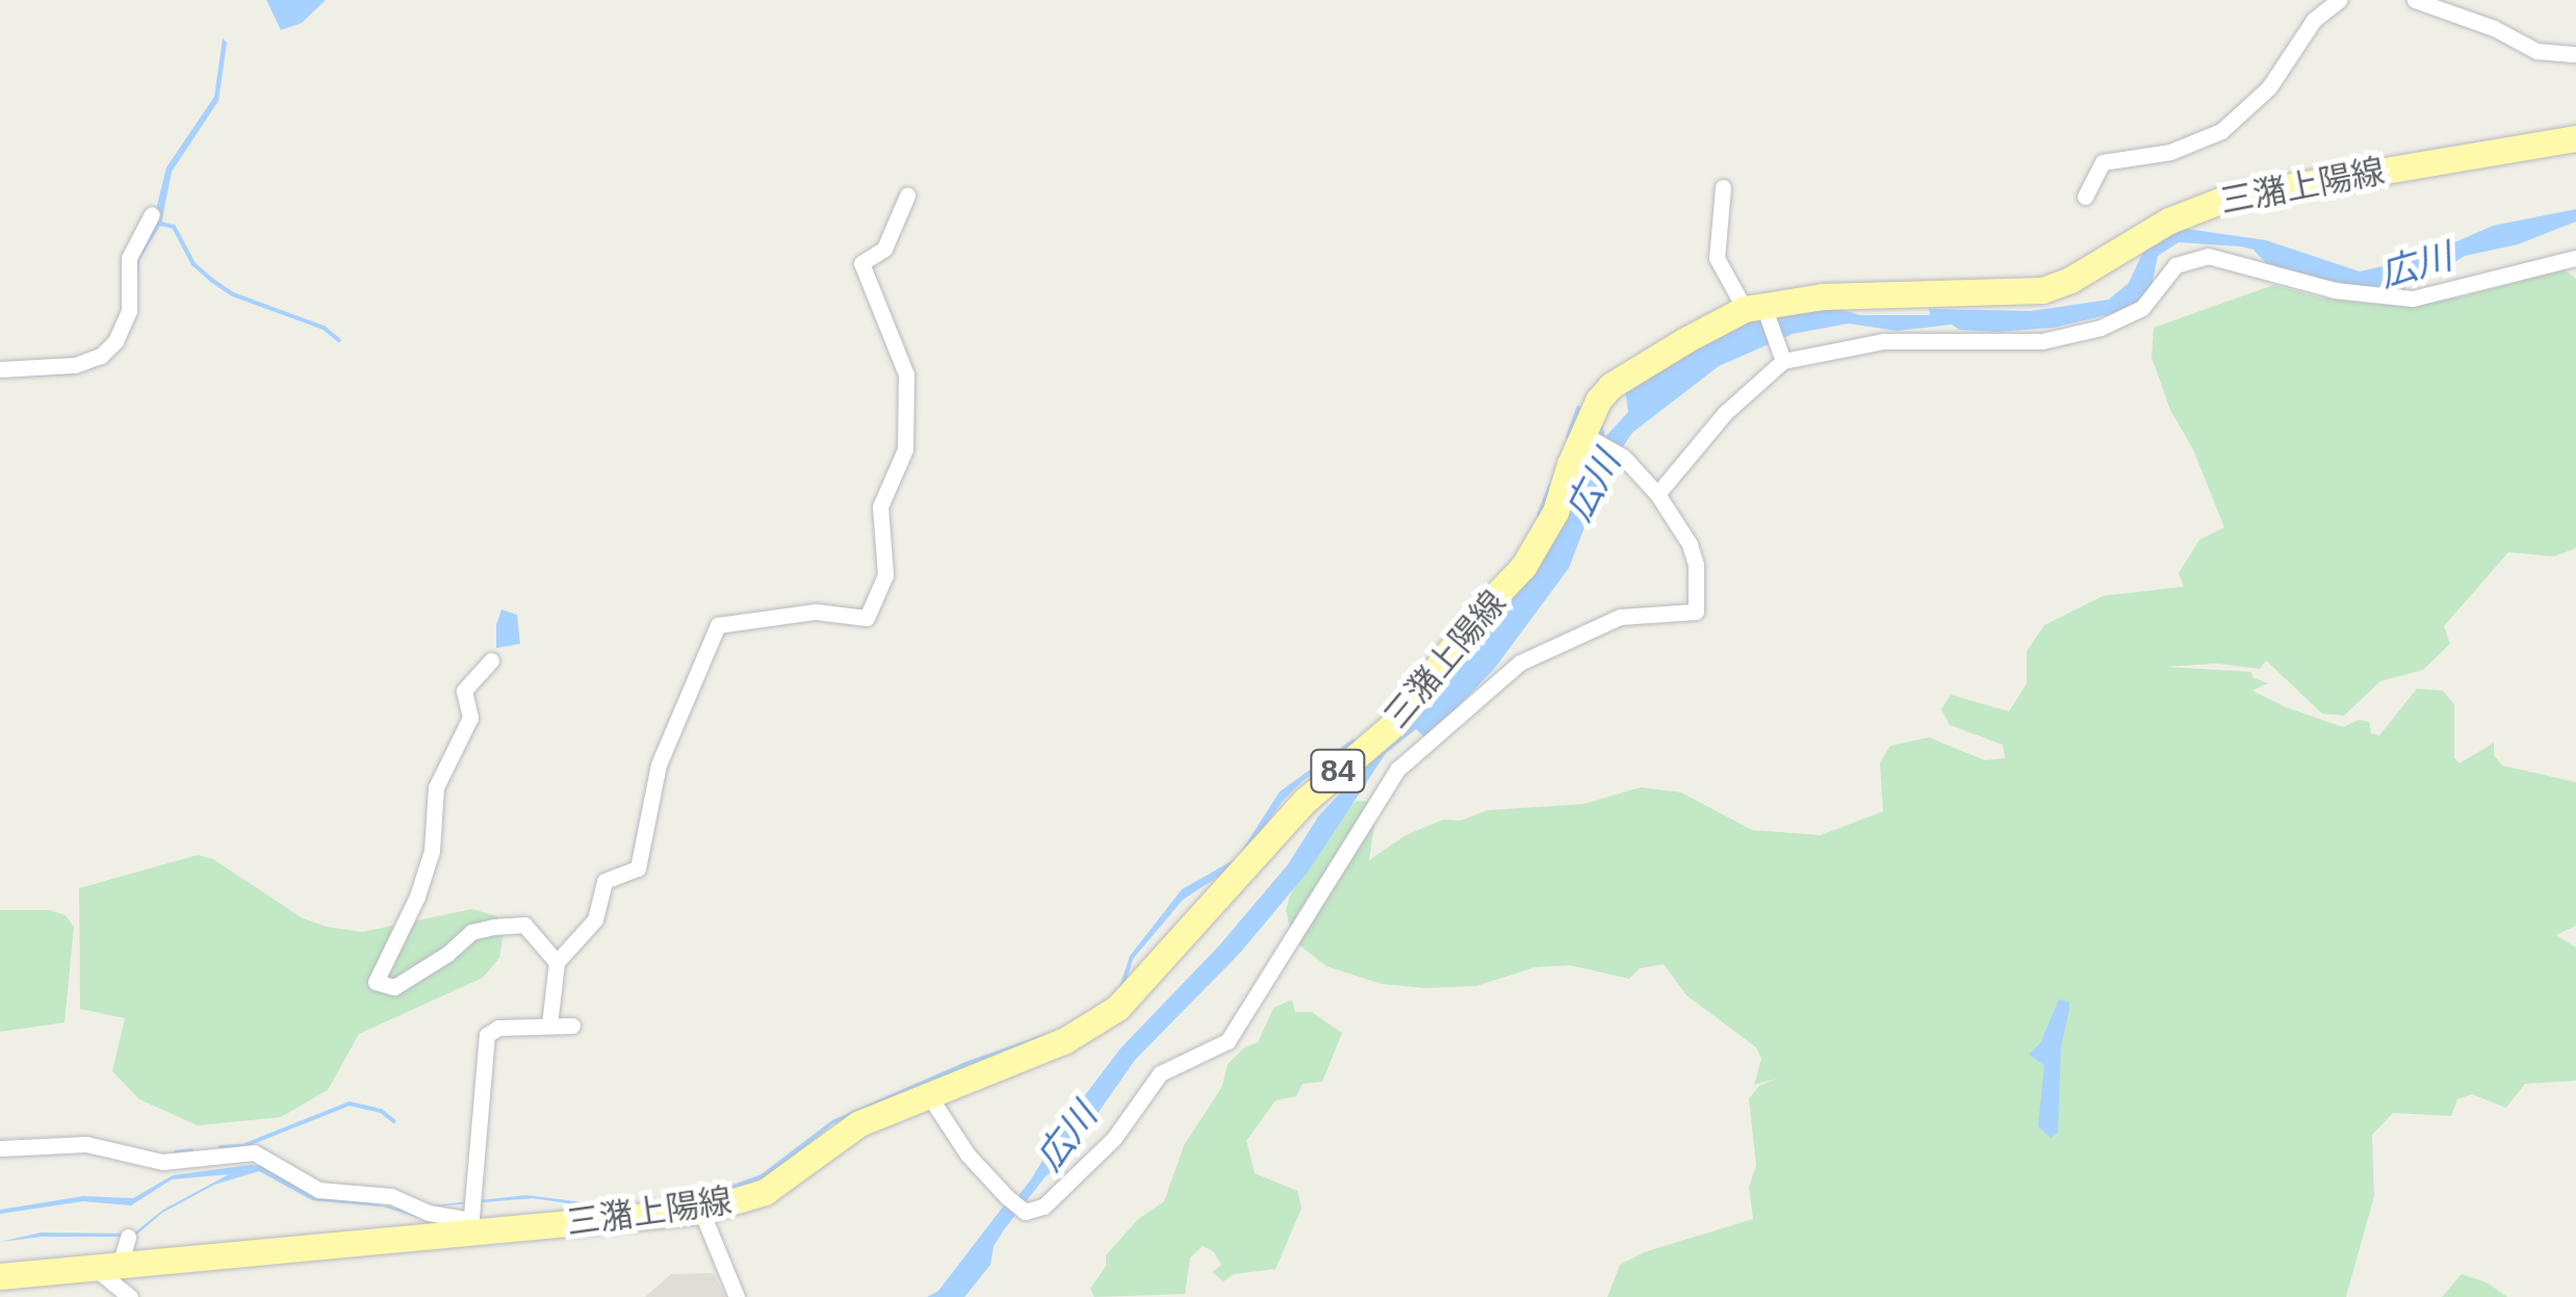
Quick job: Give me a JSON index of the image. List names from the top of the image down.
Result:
{
  "streets": {
    "main road": ["三潴上陽線", "84"]
  },
  "water": ["広川"]
}
